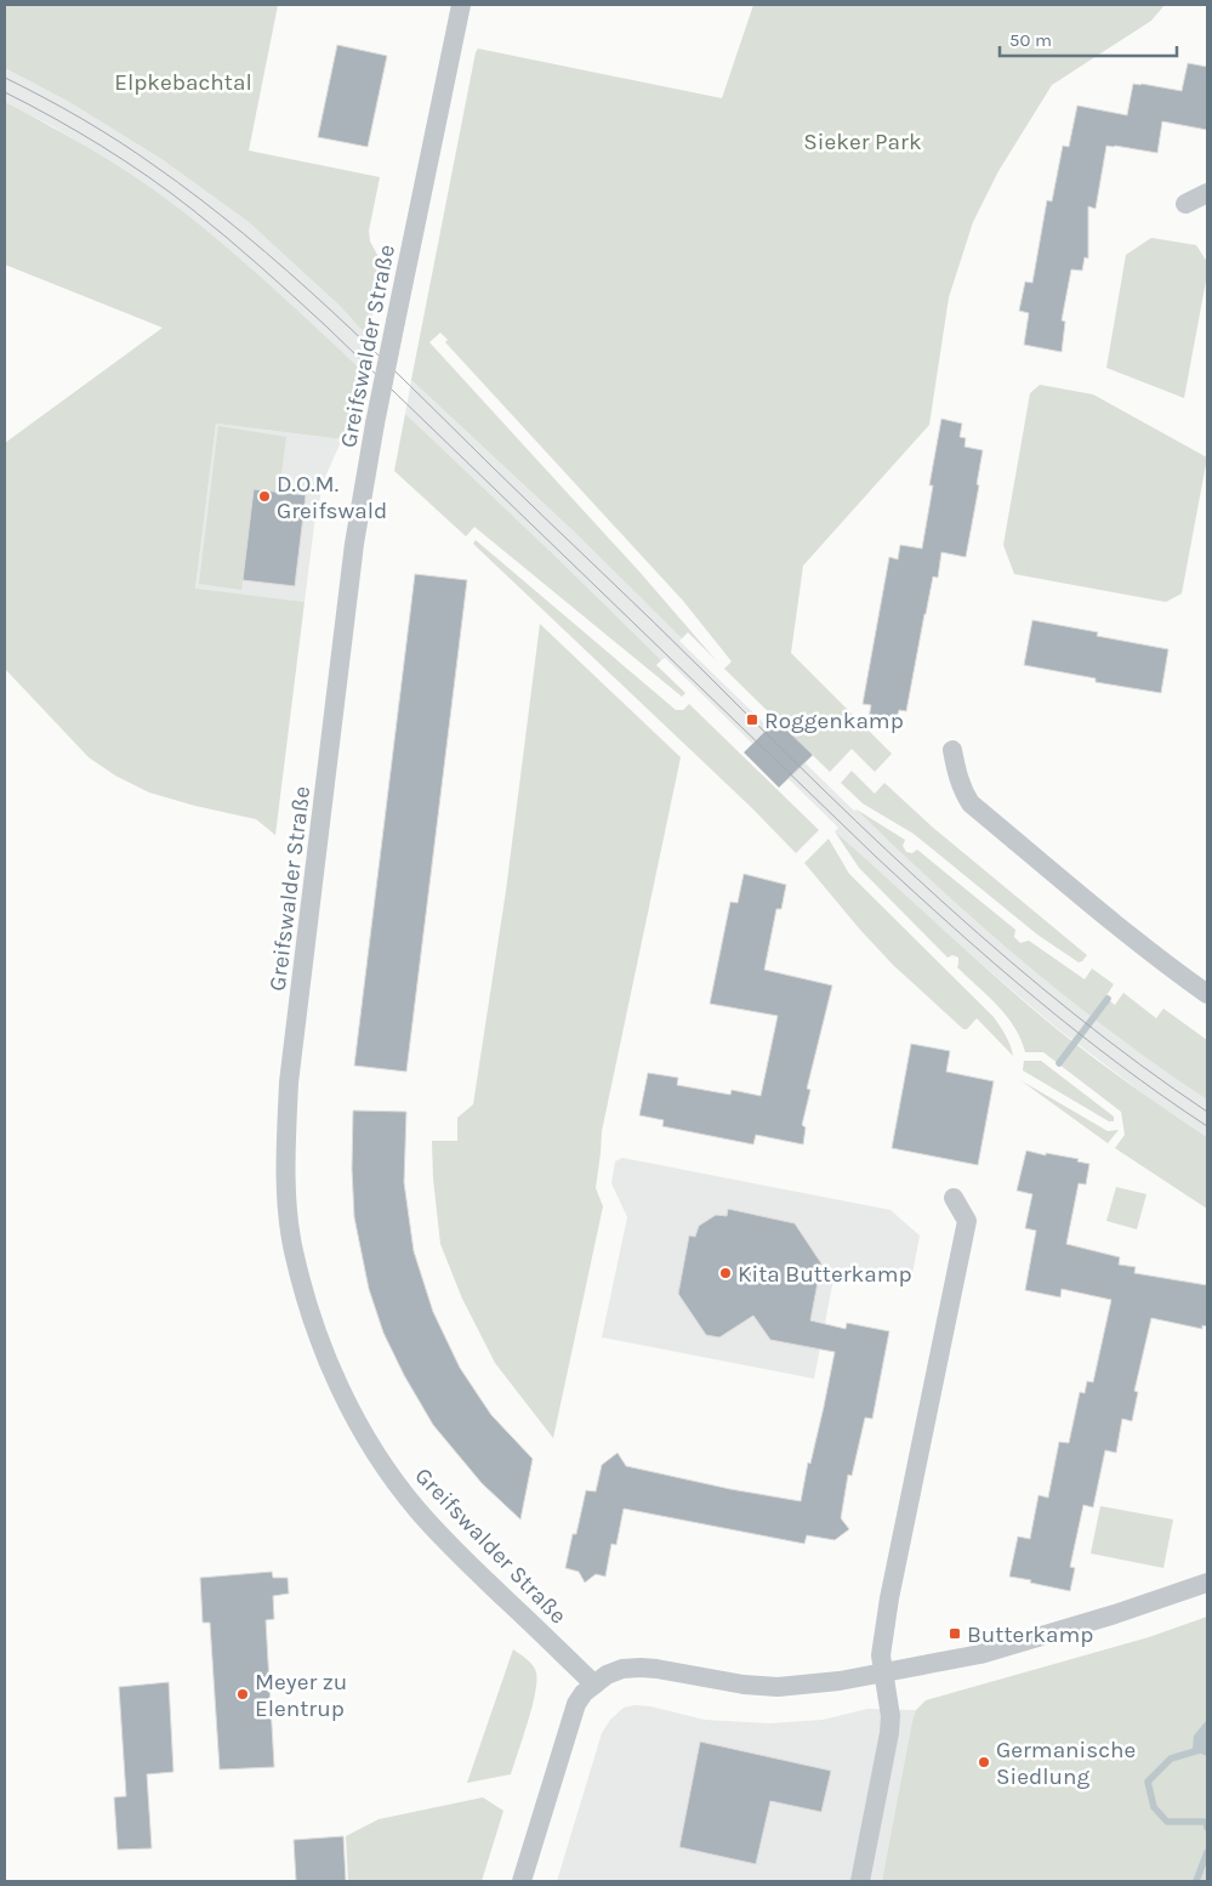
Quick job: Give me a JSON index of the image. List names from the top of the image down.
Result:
{
  "streets": {
    "street": ["Greifswalder Straße"]
  },
  "parks": ["Elpkebachtal", "Sieker Park"],
  "places": {
    "other": [
      "D.O.M. Greifswald",
      "Kita Butterkamp",
      "Meyer zu Elentrup",
      "Germanische Siedlung"
    ],
    "transit": ["Roggenkamp", "Butterkamp"]
  },
  "scale_bar": "50 m"
}
